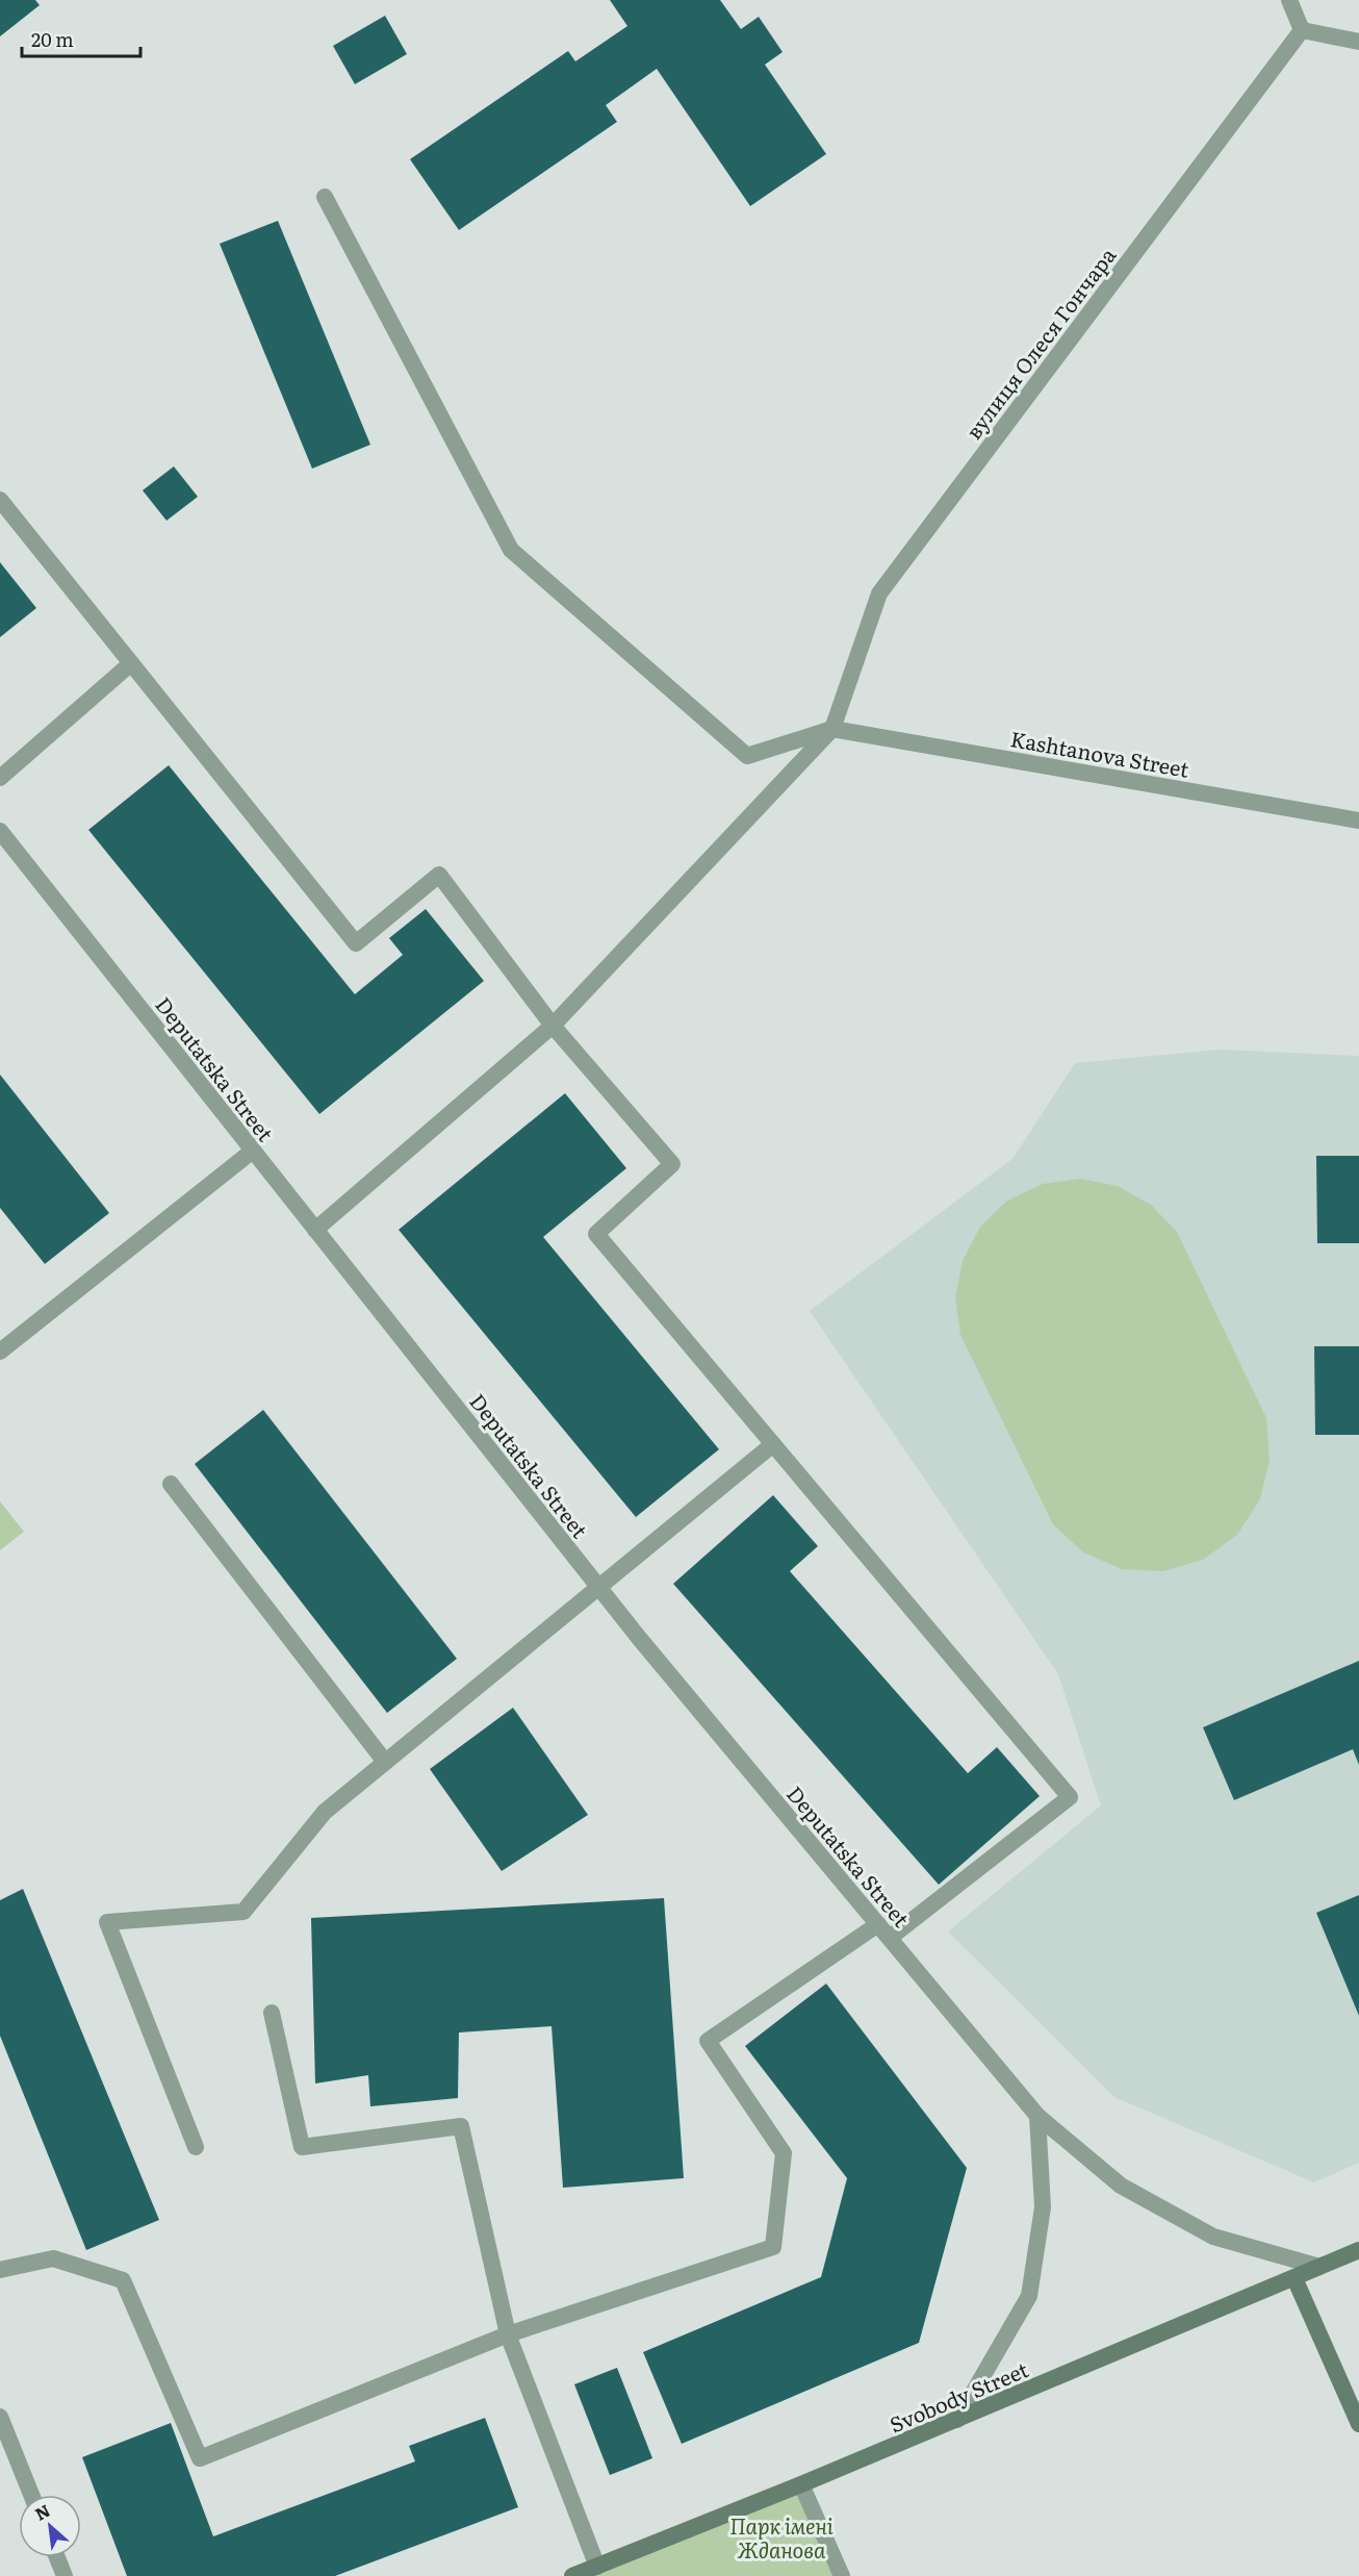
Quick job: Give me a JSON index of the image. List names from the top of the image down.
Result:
{
  "streets": {
    "main road": ["Svobody Street"],
    "street": ["вулиця Олеся Гончара", "Kashtanova Street", "Deputatska Street"]
  },
  "crossings": [
    ["вулиця Олеся Гончара", "Kashtanova Street"],
    ["Deputatska Street", "Svobody Street"]
  ],
  "parks": ["Парк імені Жданова"],
  "scale_bar": "20 m",
  "north": "top left"
}
